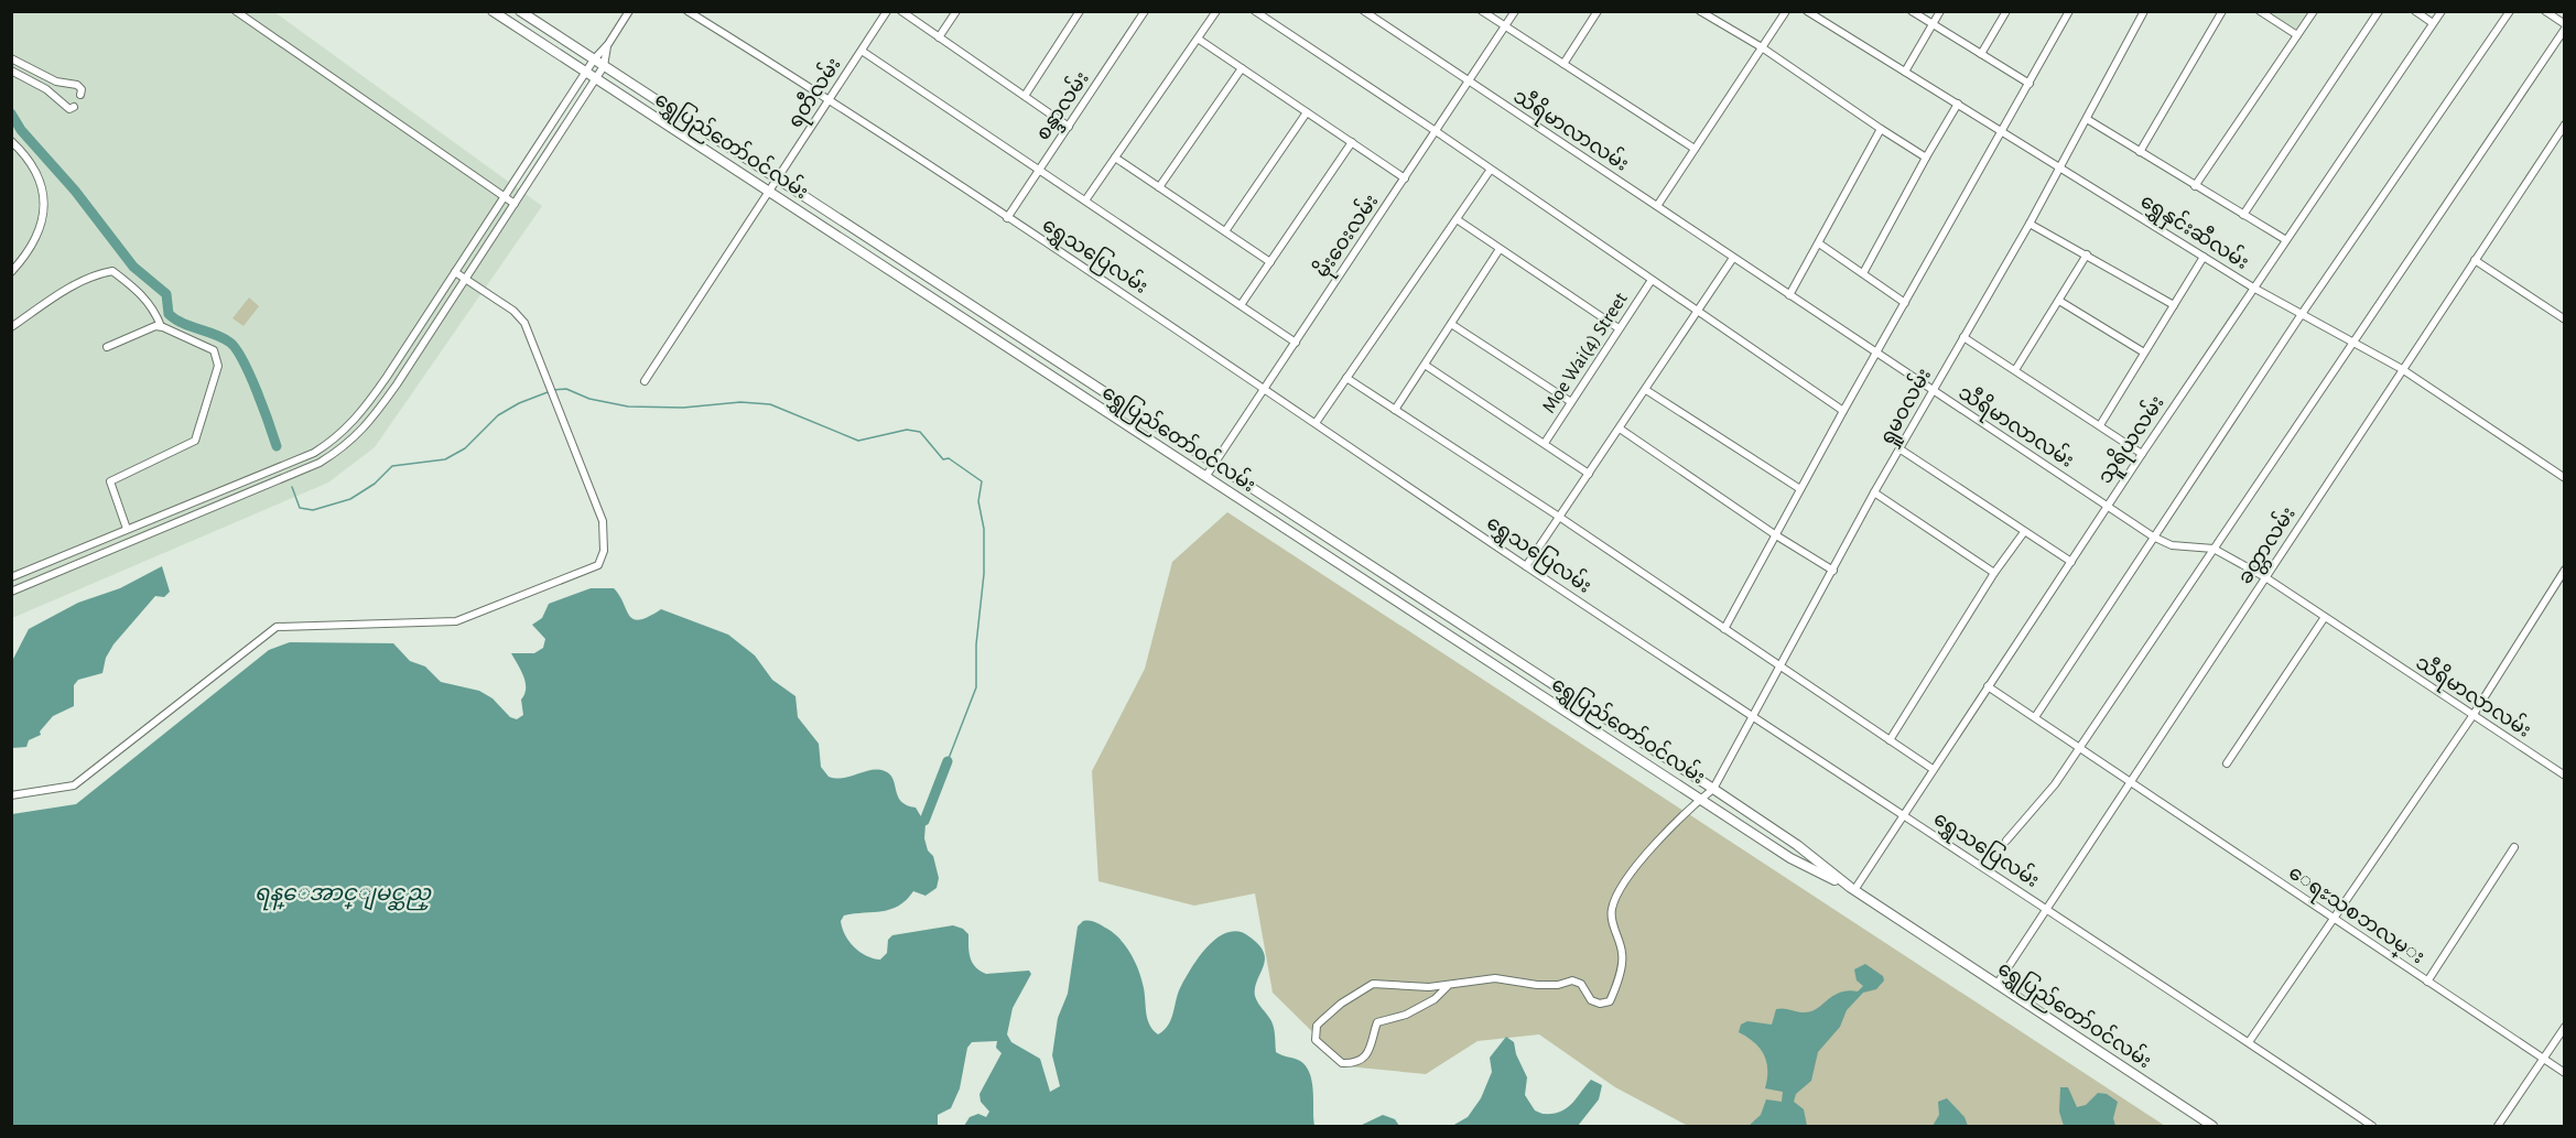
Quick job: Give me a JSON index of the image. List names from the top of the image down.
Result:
{
  "streets": {
    "main road": ["ရွှေပြည်တော်ဝင်လမ်း"],
    "street": [
      "ရတီလမ်း",
      "စန္ဒာလမ်း",
      "သီရိမာလာလမ်း",
      "ရွှေနှင်းဆီလမ်း",
      "မိုးဝေးလမ်း",
      "ရွှေသပြေလမ်း",
      "Moe Wai(4) Street",
      "ရှုမဝလမ်း",
      "သူရိယလမ်း",
      "ခတ္တာလမ်း",
      "ေရႊသစၥာလမ္း"
    ]
  },
  "crossings": [
    ["ရတီလမ်း", "ရွှေပြည်တော်ဝင်လမ်း"],
    ["ရတီလမ်း", "ရွှေသပြေလမ်း"],
    ["စန္ဒာလမ်း", "ရွှေသပြေလမ်း"],
    ["သီရိမာလာလမ်း", "မိုးဝေးလမ်း"],
    ["သီရိမာလာလမ်း", "ရှုမဝလမ်း"],
    ["သီရိမာလာလမ်း", "သူရိယလမ်း"],
    ["သီရိမာလာလမ်း", "ခတ္တာလမ်း"],
    ["ရွှေပြည်တော်ဝင်လမ်း", "မိုးဝေးလမ်း"],
    ["ရွှေပြည်တော်ဝင်လမ်း", "ရှုမဝလမ်း"],
    ["ရွှေပြည်တော်ဝင်လမ်း", "သူရိယလမ်း"],
    ["ရွှေပြည်တော်ဝင်လမ်း", "ခတ္တာလမ်း"],
    ["ရွှေနှင်းဆီလမ်း", "ရှုမဝလမ်း"],
    ["ရွှေနှင်းဆီလမ်း", "သူရိယလမ်း"],
    ["ရွှေနှင်းဆီလမ်း", "ခတ္တာလမ်း"],
    ["မိုးဝေးလမ်း", "ရွှေသပြေလမ်း"],
    ["ရွှေသပြေလမ်း", "ရှုမဝလမ်း"],
    ["ရွှေသပြေလမ်း", "သူရိယလမ်း"],
    ["ရွှေသပြေလမ်း", "ခတ္တာလမ်း"],
    ["သူရိယလမ်း", "ေရႊသစၥာလမ္း"],
    ["ခတ္တာလမ်း", "ေရႊသစၥာလမ္း"]
  ],
  "water": ["ရန္ေအာင္ျမင္ဆည္"]
}
